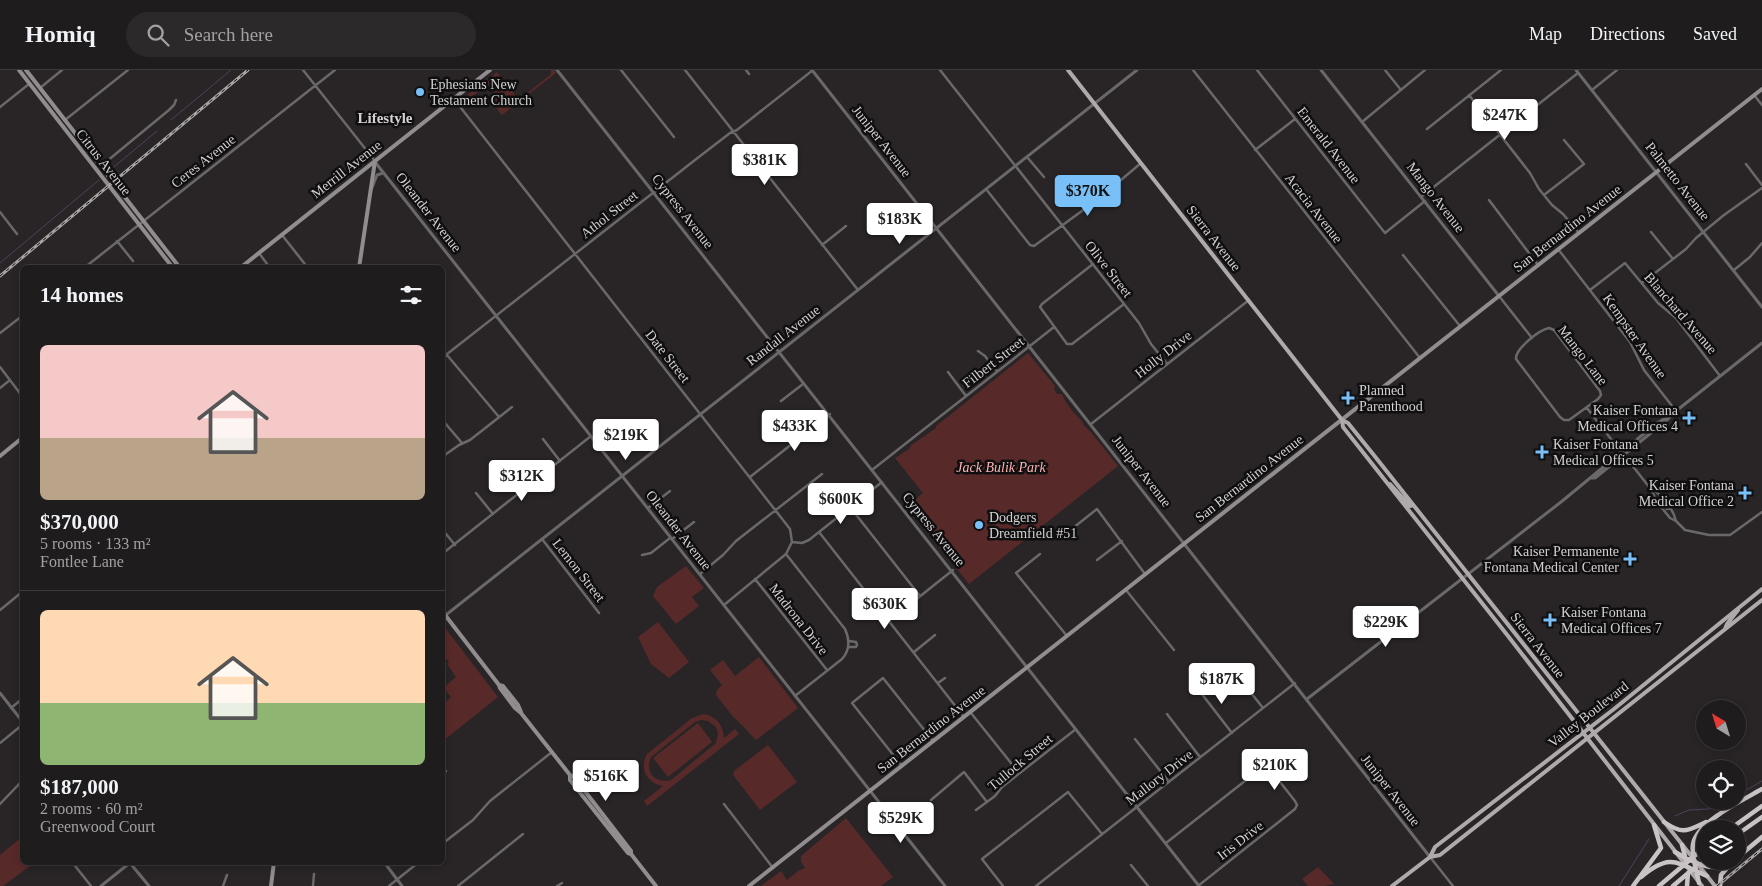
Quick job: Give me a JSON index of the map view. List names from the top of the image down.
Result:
{
  "streets": {
    "main road": [
      "Citrus Avenue",
      "Merrill Avenue",
      "San Bernardino Avenue",
      "Sierra Avenue",
      "Valley Boulevard"
    ],
    "street": [
      "Juniper Avenue",
      "Emerald Avenue",
      "Ceres Avenue",
      "Palmetto Avenue",
      "Mango Avenue",
      "Acacia Avenue",
      "Cypress Avenue",
      "Oleander Avenue",
      "Athol Street",
      "Olive Street",
      "Blanchard Avenue",
      "Randall Avenue",
      "Kempster Avenue",
      "Holly Drive",
      "Mango Lane",
      "Date Street",
      "Filbert Street",
      "Lemon Street",
      "Madrona Drive",
      "Tullock Street",
      "Mallory Drive",
      "Iris Drive"
    ]
  },
  "crossings": [
    ["Juniper Avenue", "Athol Street"],
    ["Juniper Avenue", "San Bernardino Avenue"],
    ["Juniper Avenue", "Randall Avenue"],
    ["Juniper Avenue", "Holly Drive"],
    ["Juniper Avenue", "Filbert Street"],
    ["Juniper Avenue", "Valley Boulevard"],
    ["Juniper Avenue", "Mallory Drive"],
    ["Emerald Avenue", "Mango Avenue"],
    ["Ceres Avenue", "Citrus Avenue"],
    ["Ceres Avenue", "Oleander Avenue"],
    ["Merrill Avenue", "Oleander Avenue"],
    ["Merrill Avenue", "Date Street"],
    ["Palmetto Avenue", "San Bernardino Avenue"],
    ["Mango Avenue", "San Bernardino Avenue"],
    ["Mango Avenue", "Mango Lane"],
    ["Acacia Avenue", "San Bernardino Avenue"],
    ["Cypress Avenue", "Athol Street"],
    ["Cypress Avenue", "San Bernardino Avenue"],
    ["Cypress Avenue", "Randall Avenue"],
    ["Cypress Avenue", "Filbert Street"],
    ["Cypress Avenue", "Tullock Street"],
    ["Cypress Avenue", "Mallory Drive"],
    ["Cypress Avenue", "Iris Drive"],
    ["Oleander Avenue", "Athol Street"],
    ["Oleander Avenue", "San Bernardino Avenue"],
    ["Oleander Avenue", "Randall Avenue"],
    ["Athol Street", "Date Street"],
    ["San Bernardino Avenue", "Sierra Avenue"],
    ["San Bernardino Avenue", "Kempster Avenue"],
    ["Sierra Avenue", "Randall Avenue"],
    ["Sierra Avenue", "Holly Drive"],
    ["Sierra Avenue", "Valley Boulevard"],
    ["Olive Street", "Randall Avenue"],
    ["Olive Street", "Holly Drive"],
    ["Blanchard Avenue", "Kempster Avenue"],
    ["Randall Avenue", "Date Street"],
    ["Randall Avenue", "Lemon Street"]
  ],
  "districts": ["Lifestyle"],
  "parks": ["Jack Bulik Park"],
  "places": {
    "other": ["Ephesians New Testament Church", "Dodgers Dreamfield #51"],
    "health": [
      "Planned Parenthood",
      "Kaiser Fontana Medical Offices 4",
      "Kaiser Fontana Medical Offices 5",
      "Kaiser Fontana Medical Office 2",
      "Kaiser Permanente Fontana Medical Center",
      "Kaiser Fontana Medical Offices 7"
    ]
  },
  "north": "top left",
  "page": {
    "header": "Homiq",
    "search": "Search here",
    "nav": ["Map", "Directions", "Saved"],
    "price": [
      "$247K",
      "$381K",
      "$370K",
      "$183K",
      "$433K",
      "$219K",
      "$312K",
      "$600K",
      "$630K",
      "$229K",
      "$187K",
      "$210K",
      "$516K",
      "$529K"
    ],
    "heading": "14 homes",
    "list": [
      {
        "name": "$370,000",
        "note": "5 rooms · 133 m² · Fontlee Lane"
      },
      {
        "name": "$187,000",
        "note": "2 rooms · 60 m² · Greenwood Court"
      }
    ]
  }
}
